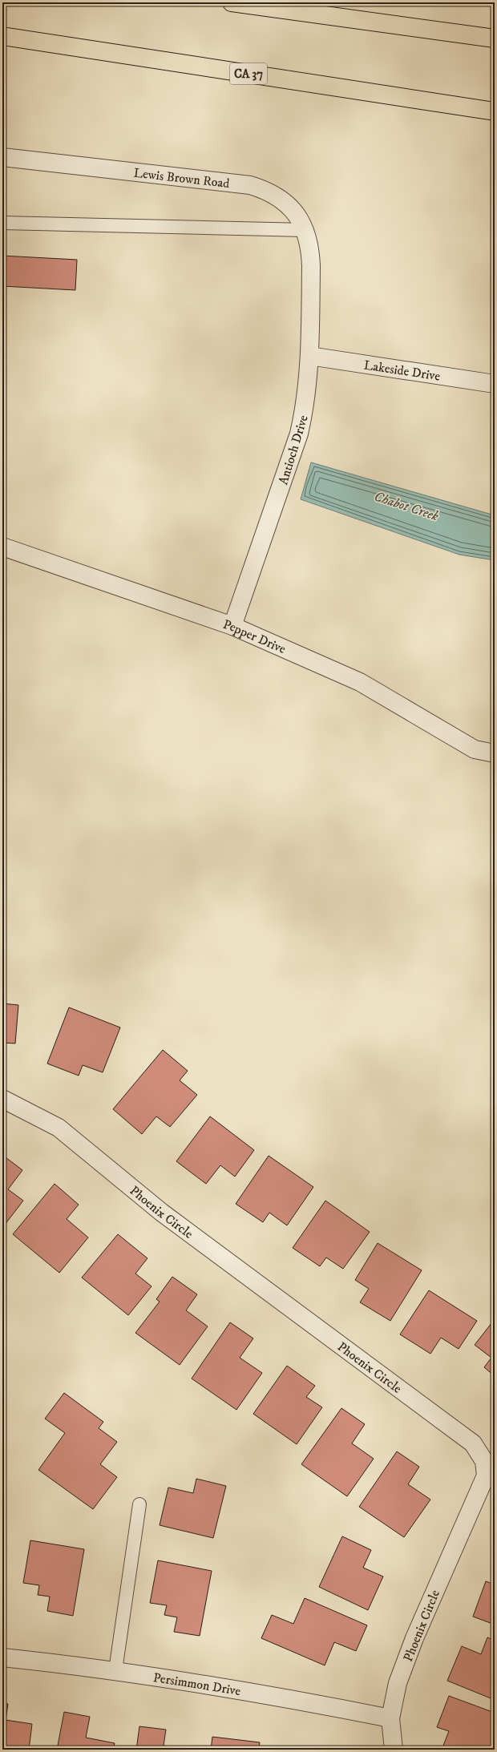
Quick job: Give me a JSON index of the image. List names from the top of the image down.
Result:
{
  "streets": {
    "highway": ["CA 37"],
    "street": [
      "Lewis Brown Road",
      "Lakeside Drive",
      "Antioch Drive",
      "Pepper Drive",
      "Phoenix Circle",
      "Persimmon Drive"
    ]
  },
  "crossings": [
    ["Lewis Brown Road", "Antioch Drive"],
    ["Lakeside Drive", "Antioch Drive"],
    ["Antioch Drive", "Pepper Drive"],
    ["Phoenix Circle", "Persimmon Drive"]
  ],
  "water": ["Chabot Creek"]
}
